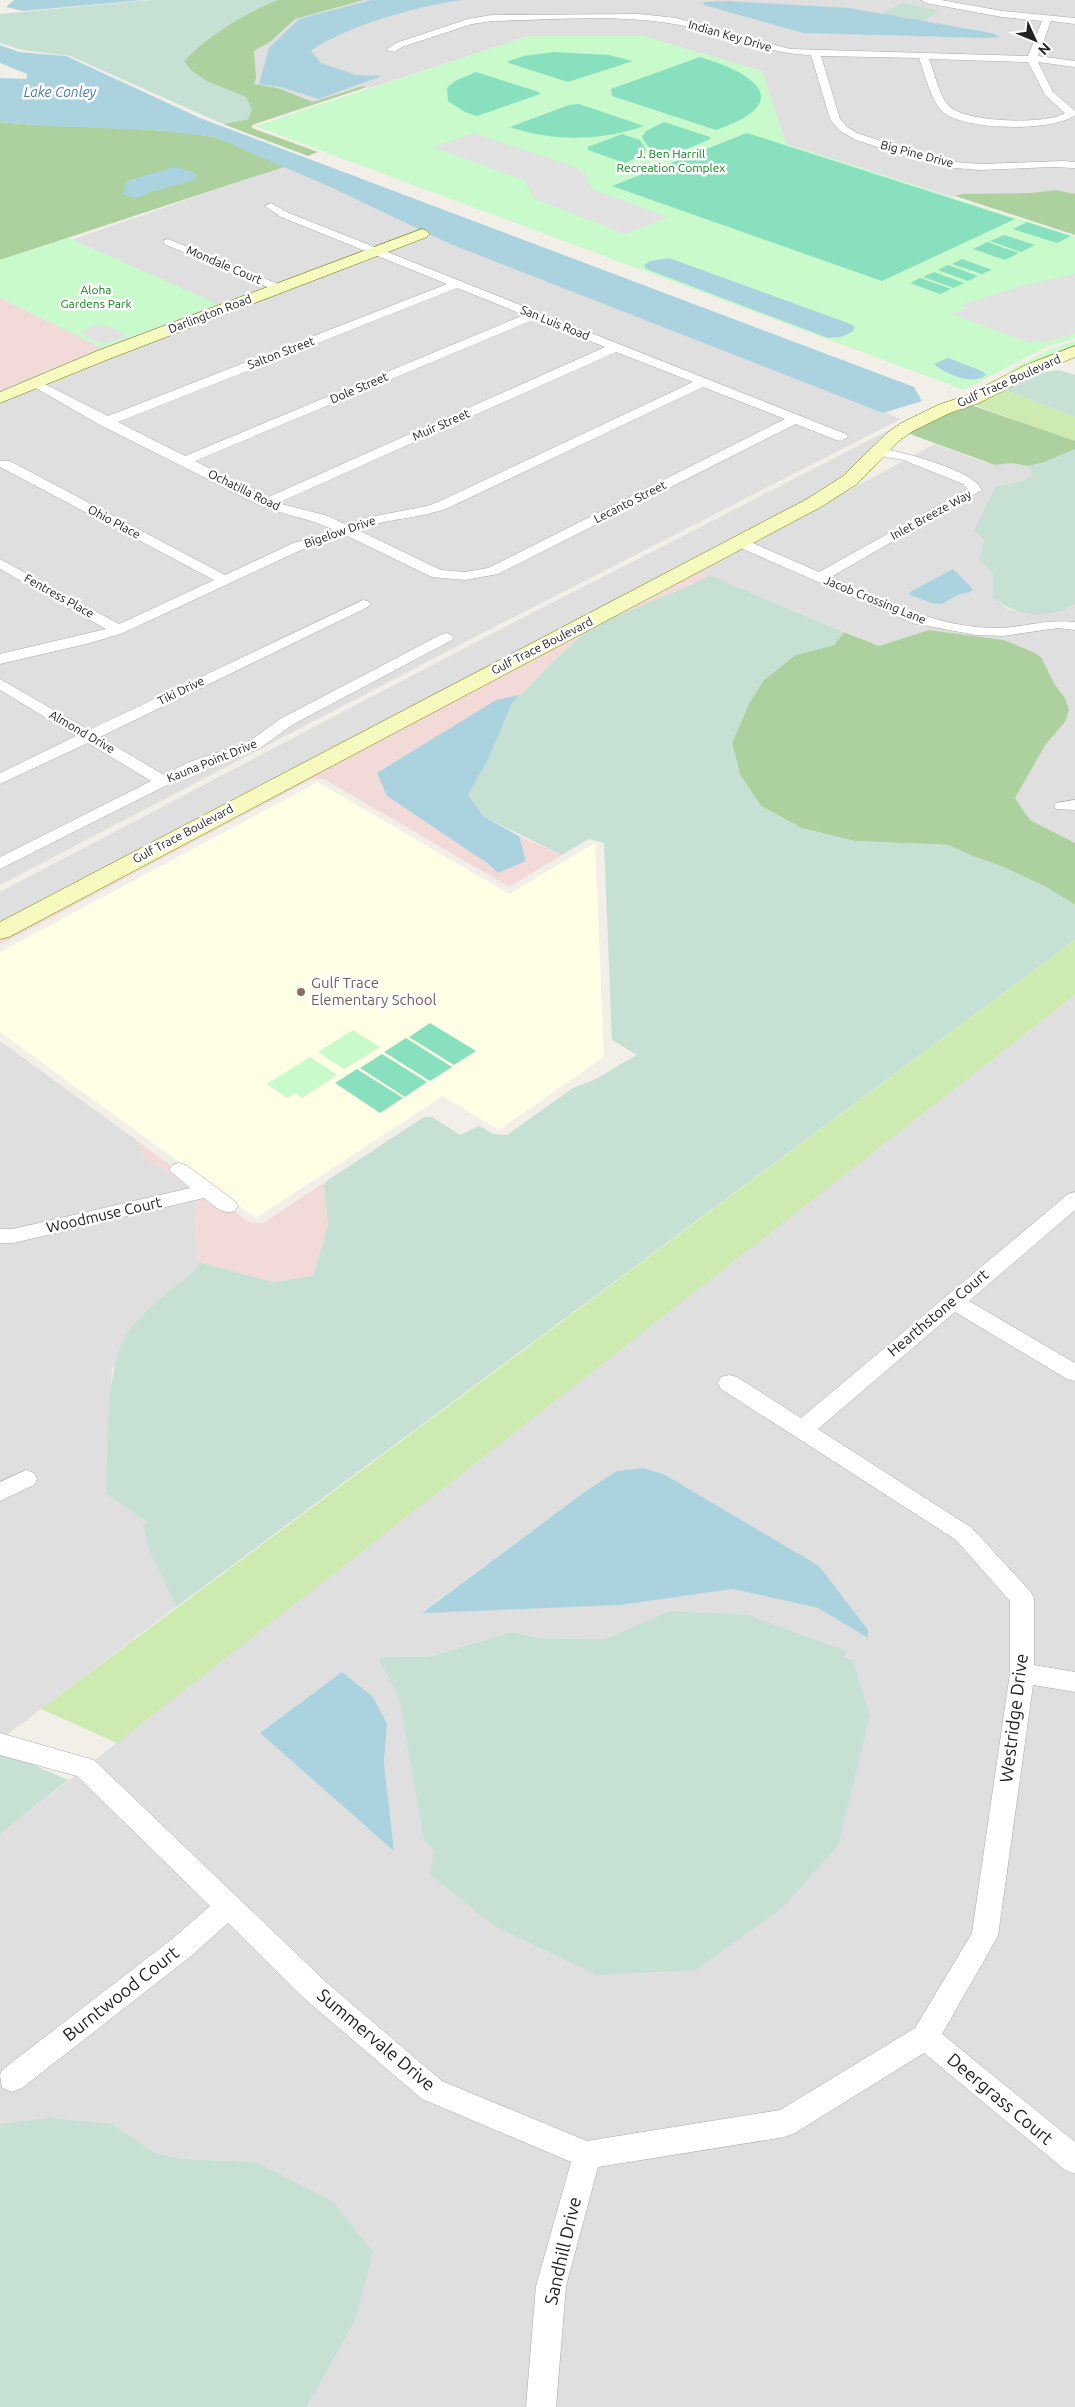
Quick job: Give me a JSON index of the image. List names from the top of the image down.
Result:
{
  "streets": {
    "street": [
      "Indian Key Drive",
      "Big Pine Drive",
      "Mondale Court",
      "Darlington Road",
      "San Luis Road",
      "Salton Street",
      "Gulf Trace Boulevard",
      "Dole Street",
      "Muir Street",
      "Ochatilla Road",
      "Lecanto Street",
      "Inlet Breeze Way",
      "Ohio Place",
      "Bigelow Drive",
      "Fentress Place",
      "Jacob Crossing Lane",
      "Tiki Drive",
      "Almond Drive",
      "Kauna Point Drive",
      "Woodmuse Court",
      "Hearthstone Court",
      "Westridge Drive",
      "Burntwood Court",
      "Summervale Drive",
      "Deergrass Court",
      "Sandhill Drive"
    ]
  },
  "crossings": [
    ["Indian Key Drive", "Big Pine Drive"],
    ["Mondale Court", "Darlington Road"],
    ["Darlington Road", "San Luis Road"],
    ["Darlington Road", "Ochatilla Road"],
    ["San Luis Road", "Salton Street"],
    ["San Luis Road", "Dole Street"],
    ["San Luis Road", "Muir Street"],
    ["San Luis Road", "Lecanto Street"],
    ["San Luis Road", "Bigelow Drive"],
    ["Salton Street", "Ochatilla Road"],
    ["Gulf Trace Boulevard", "Inlet Breeze Way"],
    ["Gulf Trace Boulevard", "Jacob Crossing Lane"],
    ["Dole Street", "Ochatilla Road"],
    ["Muir Street", "Ochatilla Road"],
    ["Ochatilla Road", "Lecanto Street"],
    ["Ochatilla Road", "Bigelow Drive"],
    ["Inlet Breeze Way", "Jacob Crossing Lane"],
    ["Ohio Place", "Bigelow Drive"],
    ["Bigelow Drive", "Fentress Place"],
    ["Tiki Drive", "Almond Drive"],
    ["Almond Drive", "Kauna Point Drive"],
    ["Hearthstone Court", "Westridge Drive"],
    ["Westridge Drive", "Deergrass Court"],
    ["Burntwood Court", "Summervale Drive"],
    ["Summervale Drive", "Sandhill Drive"]
  ],
  "water": ["Lake Conley"],
  "parks": ["J. Ben Harrill Recreation Complex", "Aloha Gardens Park"],
  "places": ["Gulf Trace Elementary School"],
  "north": "bottom right"
}
